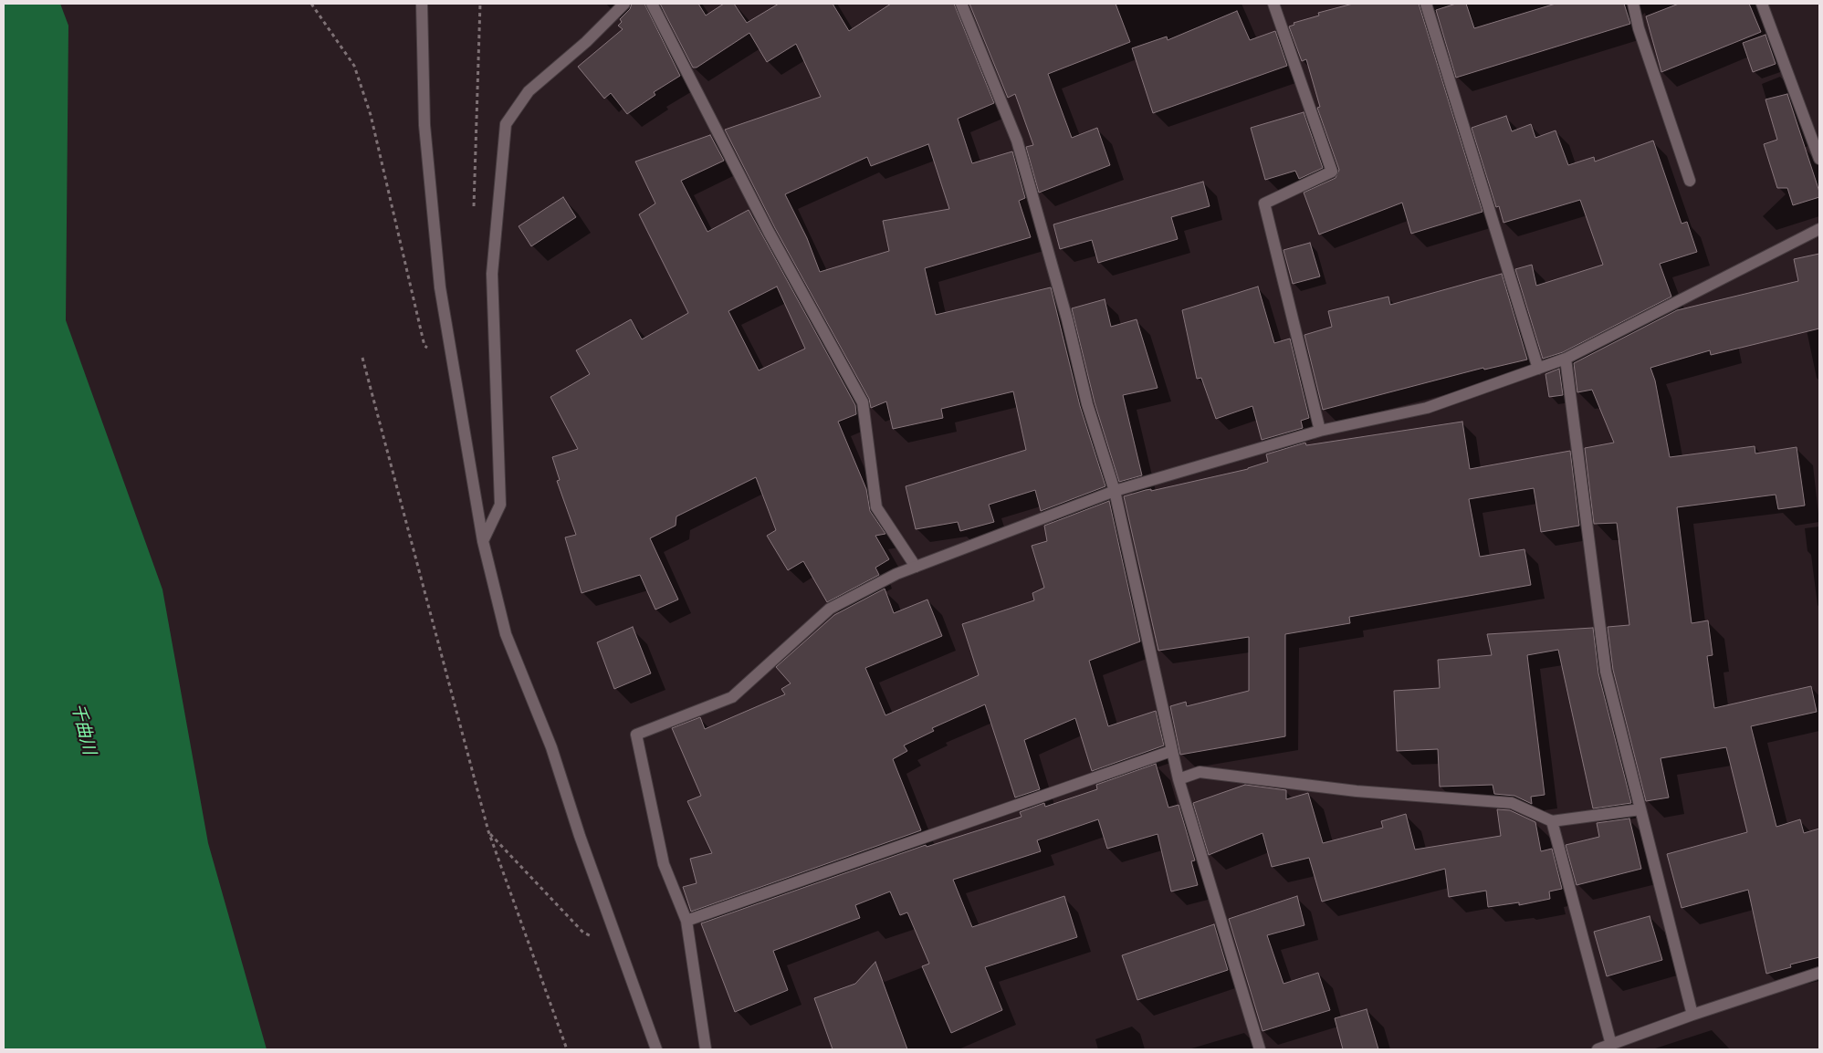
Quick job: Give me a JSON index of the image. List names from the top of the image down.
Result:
{
  "water": ["千曲川"]
}
